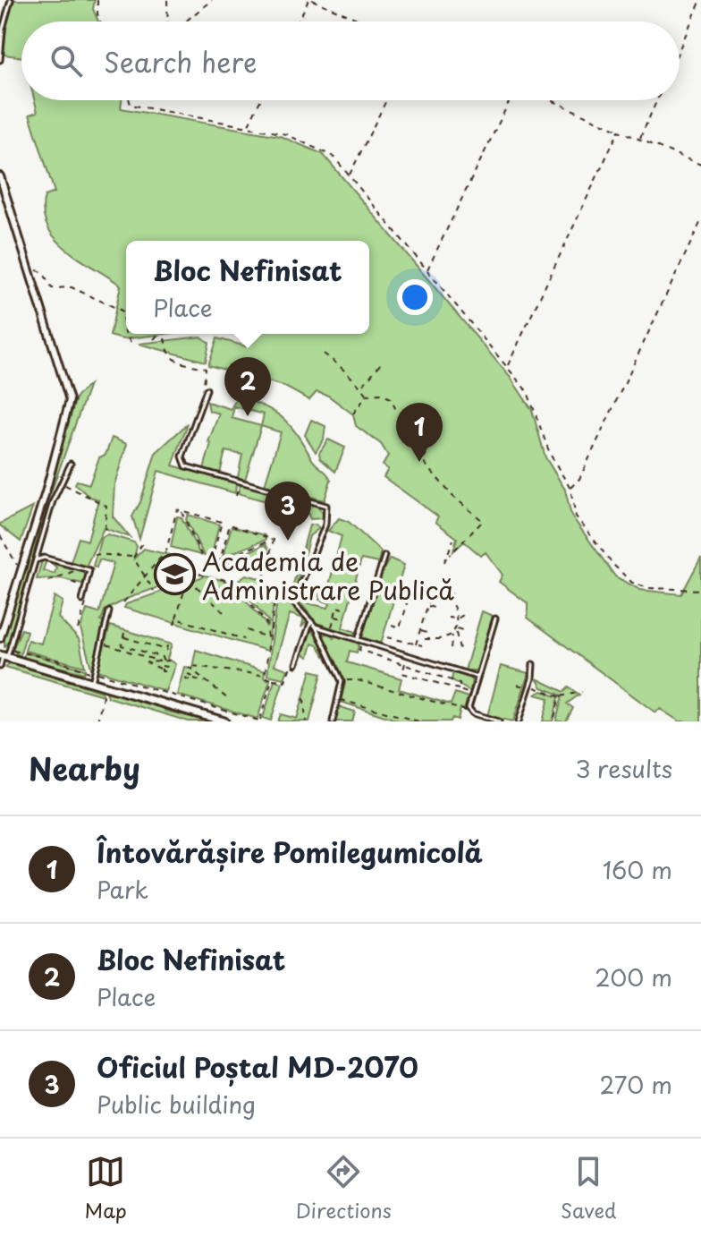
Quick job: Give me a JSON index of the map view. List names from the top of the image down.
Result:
{
  "places": {
    "school or university": ["Academia de Administrare Publică"]
  },
  "page": {
    "search": "Search here",
    "popup": ["Bloc Nefinisat", "Place"],
    "pins": ["2", "1", "3"],
    "heading": ["Nearby", "3 results"],
    "list": [
      {
        "mark": "1",
        "name": "Întovărășire Pomilegumicolă",
        "note": "Park",
        "value": "160 m"
      },
      {
        "mark": "2",
        "name": "Bloc Nefinisat",
        "note": "Place",
        "value": "200 m"
      },
      {
        "mark": "3",
        "name": "Oficiul Poștal MD-2070",
        "note": "Public building",
        "value": "270 m"
      }
    ],
    "nav": ["Map", "Directions", "Saved"]
  }
}
